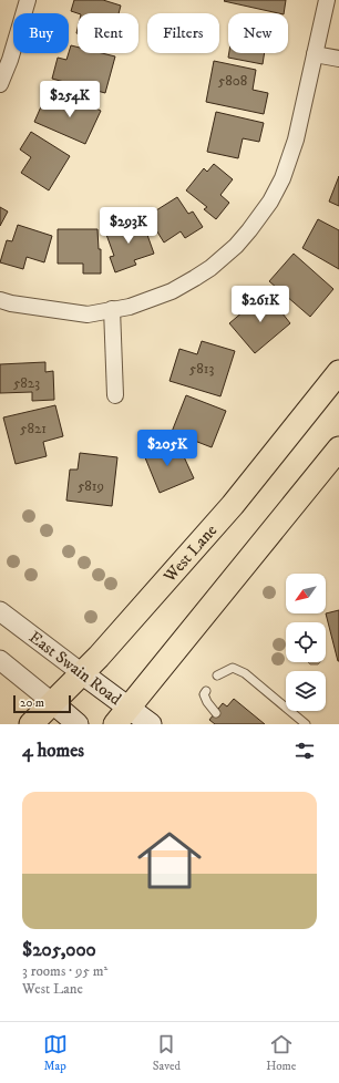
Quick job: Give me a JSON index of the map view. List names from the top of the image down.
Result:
{
  "streets": {
    "main road": ["West Lane", "East Swain Road"]
  },
  "crossings": [
    ["West Lane", "East Swain Road"]
  ],
  "house_numbers": [
    "5808",
    "5813",
    "5823",
    "5821",
    "5819"
  ],
  "scale_bar": "20 m",
  "north": "bottom left",
  "page": {
    "chip": [
      "Buy",
      "Rent",
      "Filters",
      "New"
    ],
    "price": [
      "$254K",
      "$293K",
      "$261K",
      "$205K"
    ],
    "scale": "20 m",
    "heading": "4 homes",
    "list": [
      {
        "name": "$205,000",
        "note": "3 rooms · 95 m² · West Lane"
      }
    ],
    "tabs": ["Map", "Saved", "Home"]
  }
}
